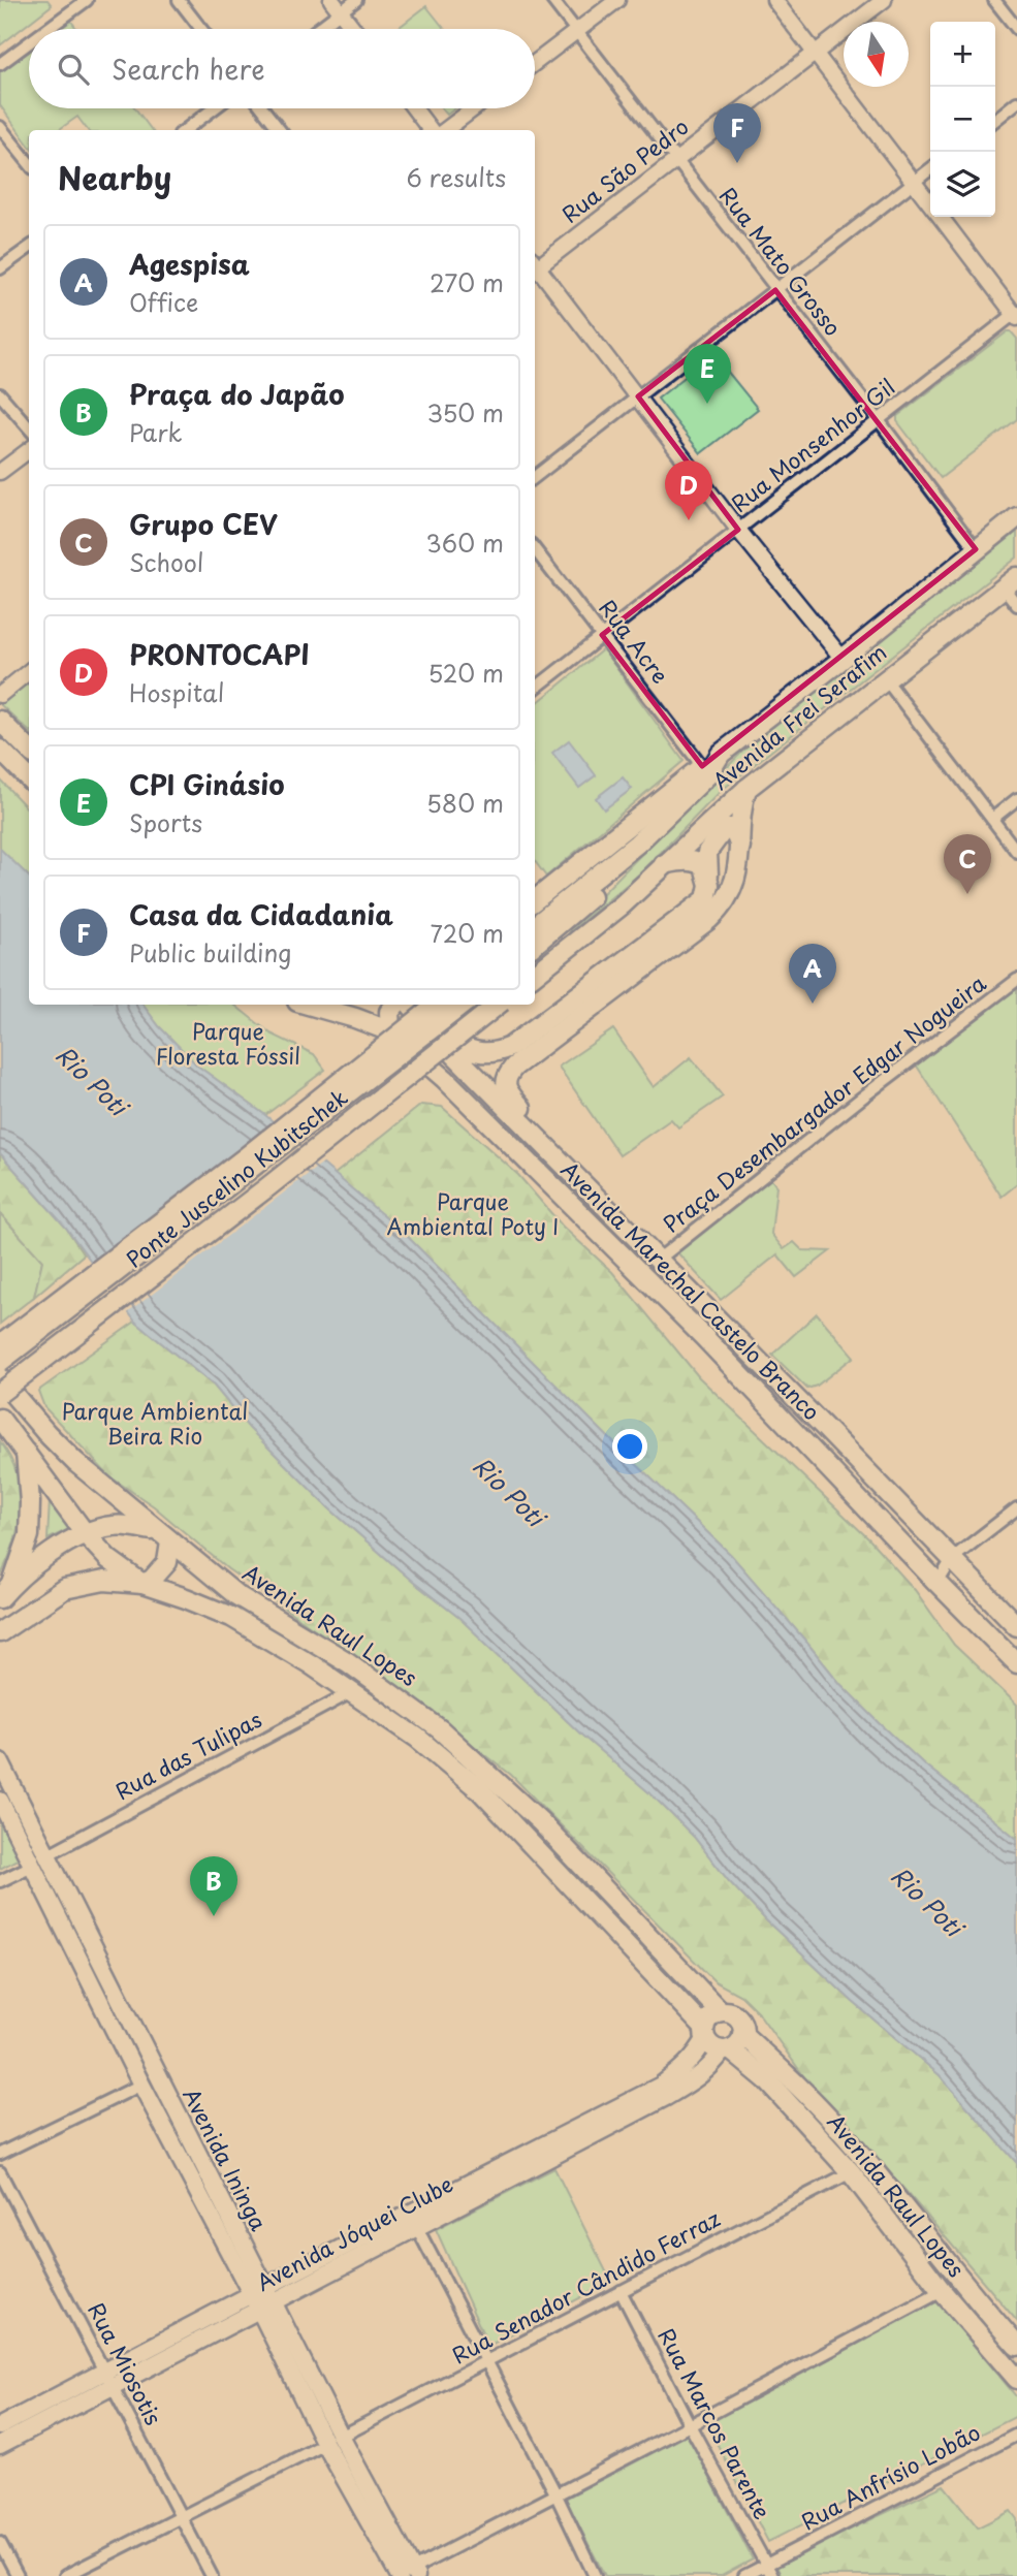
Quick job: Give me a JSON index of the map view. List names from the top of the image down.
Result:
{
  "streets": {
    "main road": [
      "Avenida Frei Serafim",
      "Ponte Juscelino Kubitschek",
      "Avenida Marechal Castelo Branco",
      "Avenida Raul Lopes",
      "Avenida Ininga",
      "Avenida Jóquei Clube"
    ],
    "street": [
      "Rua São Pedro",
      "Rua Mato Grosso",
      "Rua Monsenhor Gil",
      "Rua Acre",
      "Praça Desembargador Edgar Nogueira",
      "Rua das Tulipas",
      "Rua Senador Cândido Ferraz",
      "Rua Miosotis",
      "Rua Marcos Parente",
      "Rua Anfrísio Lobão"
    ]
  },
  "crossings": [
    ["Rua São Pedro", "Rua Mato Grosso"],
    ["Rua Mato Grosso", "Rua Monsenhor Gil"],
    ["Rua Mato Grosso", "Avenida Frei Serafim"],
    ["Rua Monsenhor Gil", "Rua Acre"],
    ["Praça Desembargador Edgar Nogueira", "Avenida Marechal Castelo Branco"],
    ["Avenida Raul Lopes", "Rua das Tulipas"],
    ["Avenida Raul Lopes", "Avenida Jóquei Clube"],
    ["Avenida Raul Lopes", "Rua Senador Cândido Ferraz"],
    ["Rua das Tulipas", "Avenida Ininga"],
    ["Avenida Ininga", "Avenida Jóquei Clube"],
    ["Avenida Ininga", "Rua Senador Cândido Ferraz"],
    ["Avenida Jóquei Clube", "Rua Miosotis"],
    ["Rua Senador Cândido Ferraz", "Rua Miosotis"],
    ["Rua Senador Cândido Ferraz", "Rua Marcos Parente"],
    ["Rua Marcos Parente", "Rua Anfrísio Lobão"]
  ],
  "water": ["Rio Poti"],
  "parks": ["Parque Floresta Fóssil", "Parque Ambiental Poty I", "Parque Ambiental Beira Rio"],
  "north": "bottom",
  "page": {
    "map_buttons": ["+", "−"],
    "search": "Search here",
    "pins": [
      "F",
      "E",
      "D",
      "C",
      "A",
      "B"
    ],
    "heading": ["Nearby", "6 results"],
    "list": [
      {
        "mark": "A",
        "name": "Agespisa",
        "note": "Office",
        "value": "270 m"
      },
      {
        "mark": "B",
        "name": "Praça do Japão",
        "note": "Park",
        "value": "350 m"
      },
      {
        "mark": "C",
        "name": "Grupo CEV",
        "note": "School",
        "value": "360 m"
      },
      {
        "mark": "D",
        "name": "PRONTOCAPI",
        "note": "Hospital",
        "value": "520 m"
      },
      {
        "mark": "E",
        "name": "CPI Ginásio",
        "note": "Sports",
        "value": "580 m"
      },
      {
        "mark": "F",
        "name": "Casa da Cidadania",
        "note": "Public building",
        "value": "720 m"
      }
    ]
  }
}
